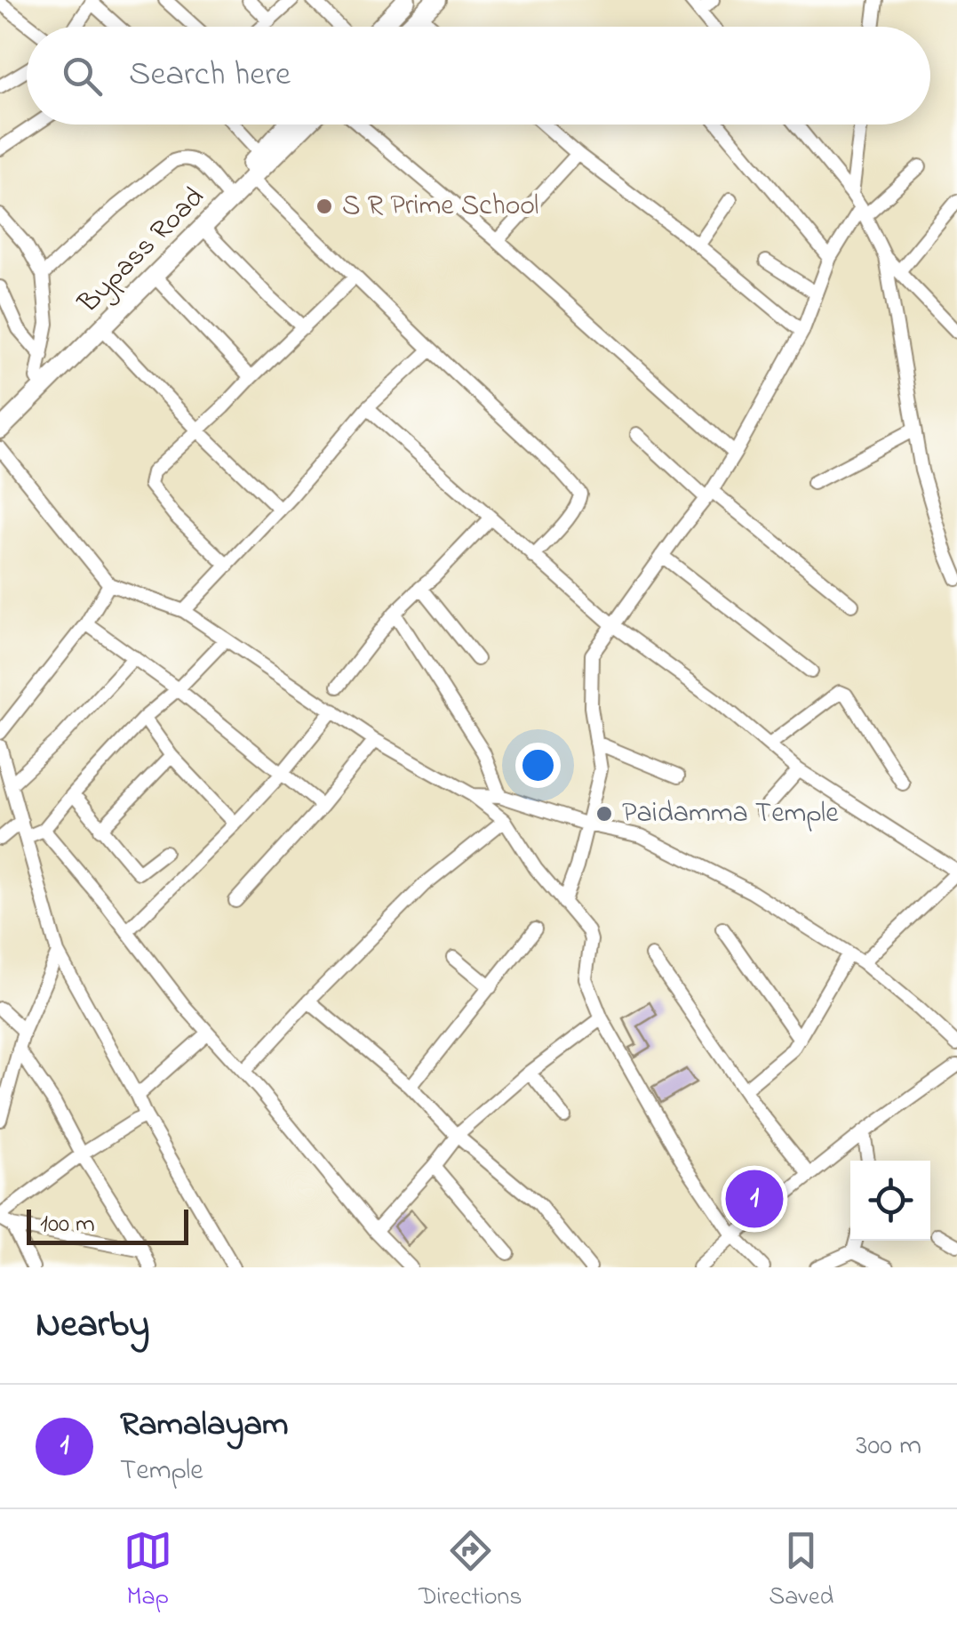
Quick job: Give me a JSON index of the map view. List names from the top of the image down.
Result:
{
  "streets": {
    "main road": ["Bypass Road"]
  },
  "places": ["S R Prime School", "Paidamma Temple"],
  "scale_bar": "100 m",
  "page": {
    "search": "Search here",
    "pins": "1",
    "scale": "100 m",
    "heading": "Nearby",
    "list": [
      {
        "mark": "1",
        "name": "Ramalayam",
        "note": "Temple",
        "value": "300 m"
      }
    ],
    "nav": ["Map", "Directions", "Saved"]
  }
}
